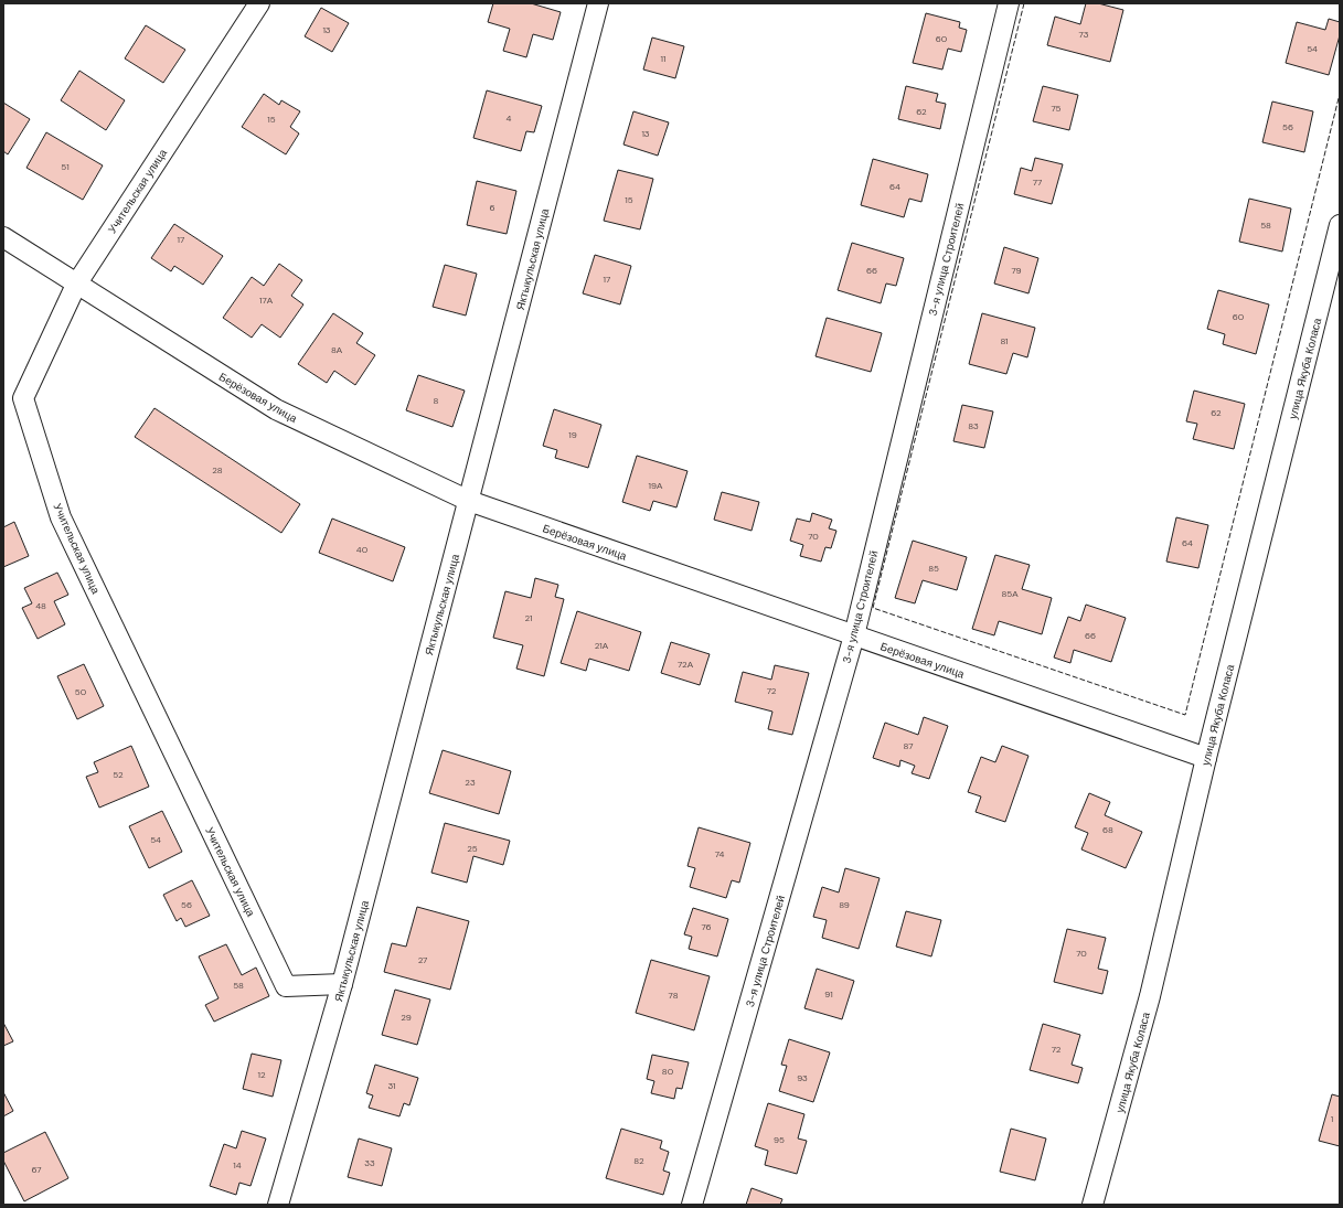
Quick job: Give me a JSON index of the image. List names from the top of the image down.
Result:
{
  "streets": {
    "street": [
      "Учительская улица",
      "Яктыкульская улица",
      "3-я улица Строителей",
      "улица Якуба Коласа",
      "Берёзовая улица"
    ]
  },
  "crossings": [
    ["Учительская улица", "Яктыкульская улица"],
    ["Учительская улица", "Берёзовая улица"],
    ["Яктыкульская улица", "Берёзовая улица"],
    ["3-я улица Строителей", "Берёзовая улица"],
    ["улица Якуба Коласа", "Берёзовая улица"]
  ],
  "house_numbers": [
    "13",
    "73",
    "60",
    "54",
    "11",
    "75",
    "62",
    "4",
    "15",
    "56",
    "13",
    "51",
    "77",
    "64",
    "15",
    "6",
    "58",
    "17",
    "66",
    "79",
    "17",
    "17А",
    "60",
    "81",
    "8А",
    "8",
    "62",
    "83",
    "19",
    "28",
    "19А",
    "70",
    "64",
    "40",
    "85",
    "85А",
    "48",
    "21",
    "66",
    "21А",
    "72А",
    "72",
    "50",
    "87",
    "52",
    "23",
    "68",
    "54",
    "25",
    "74",
    "56",
    "89",
    "76",
    "70",
    "27",
    "58",
    "91",
    "78",
    "29",
    "72",
    "80",
    "12",
    "93",
    "31",
    "1",
    "95",
    "82",
    "33",
    "14",
    "67"
  ]
}
